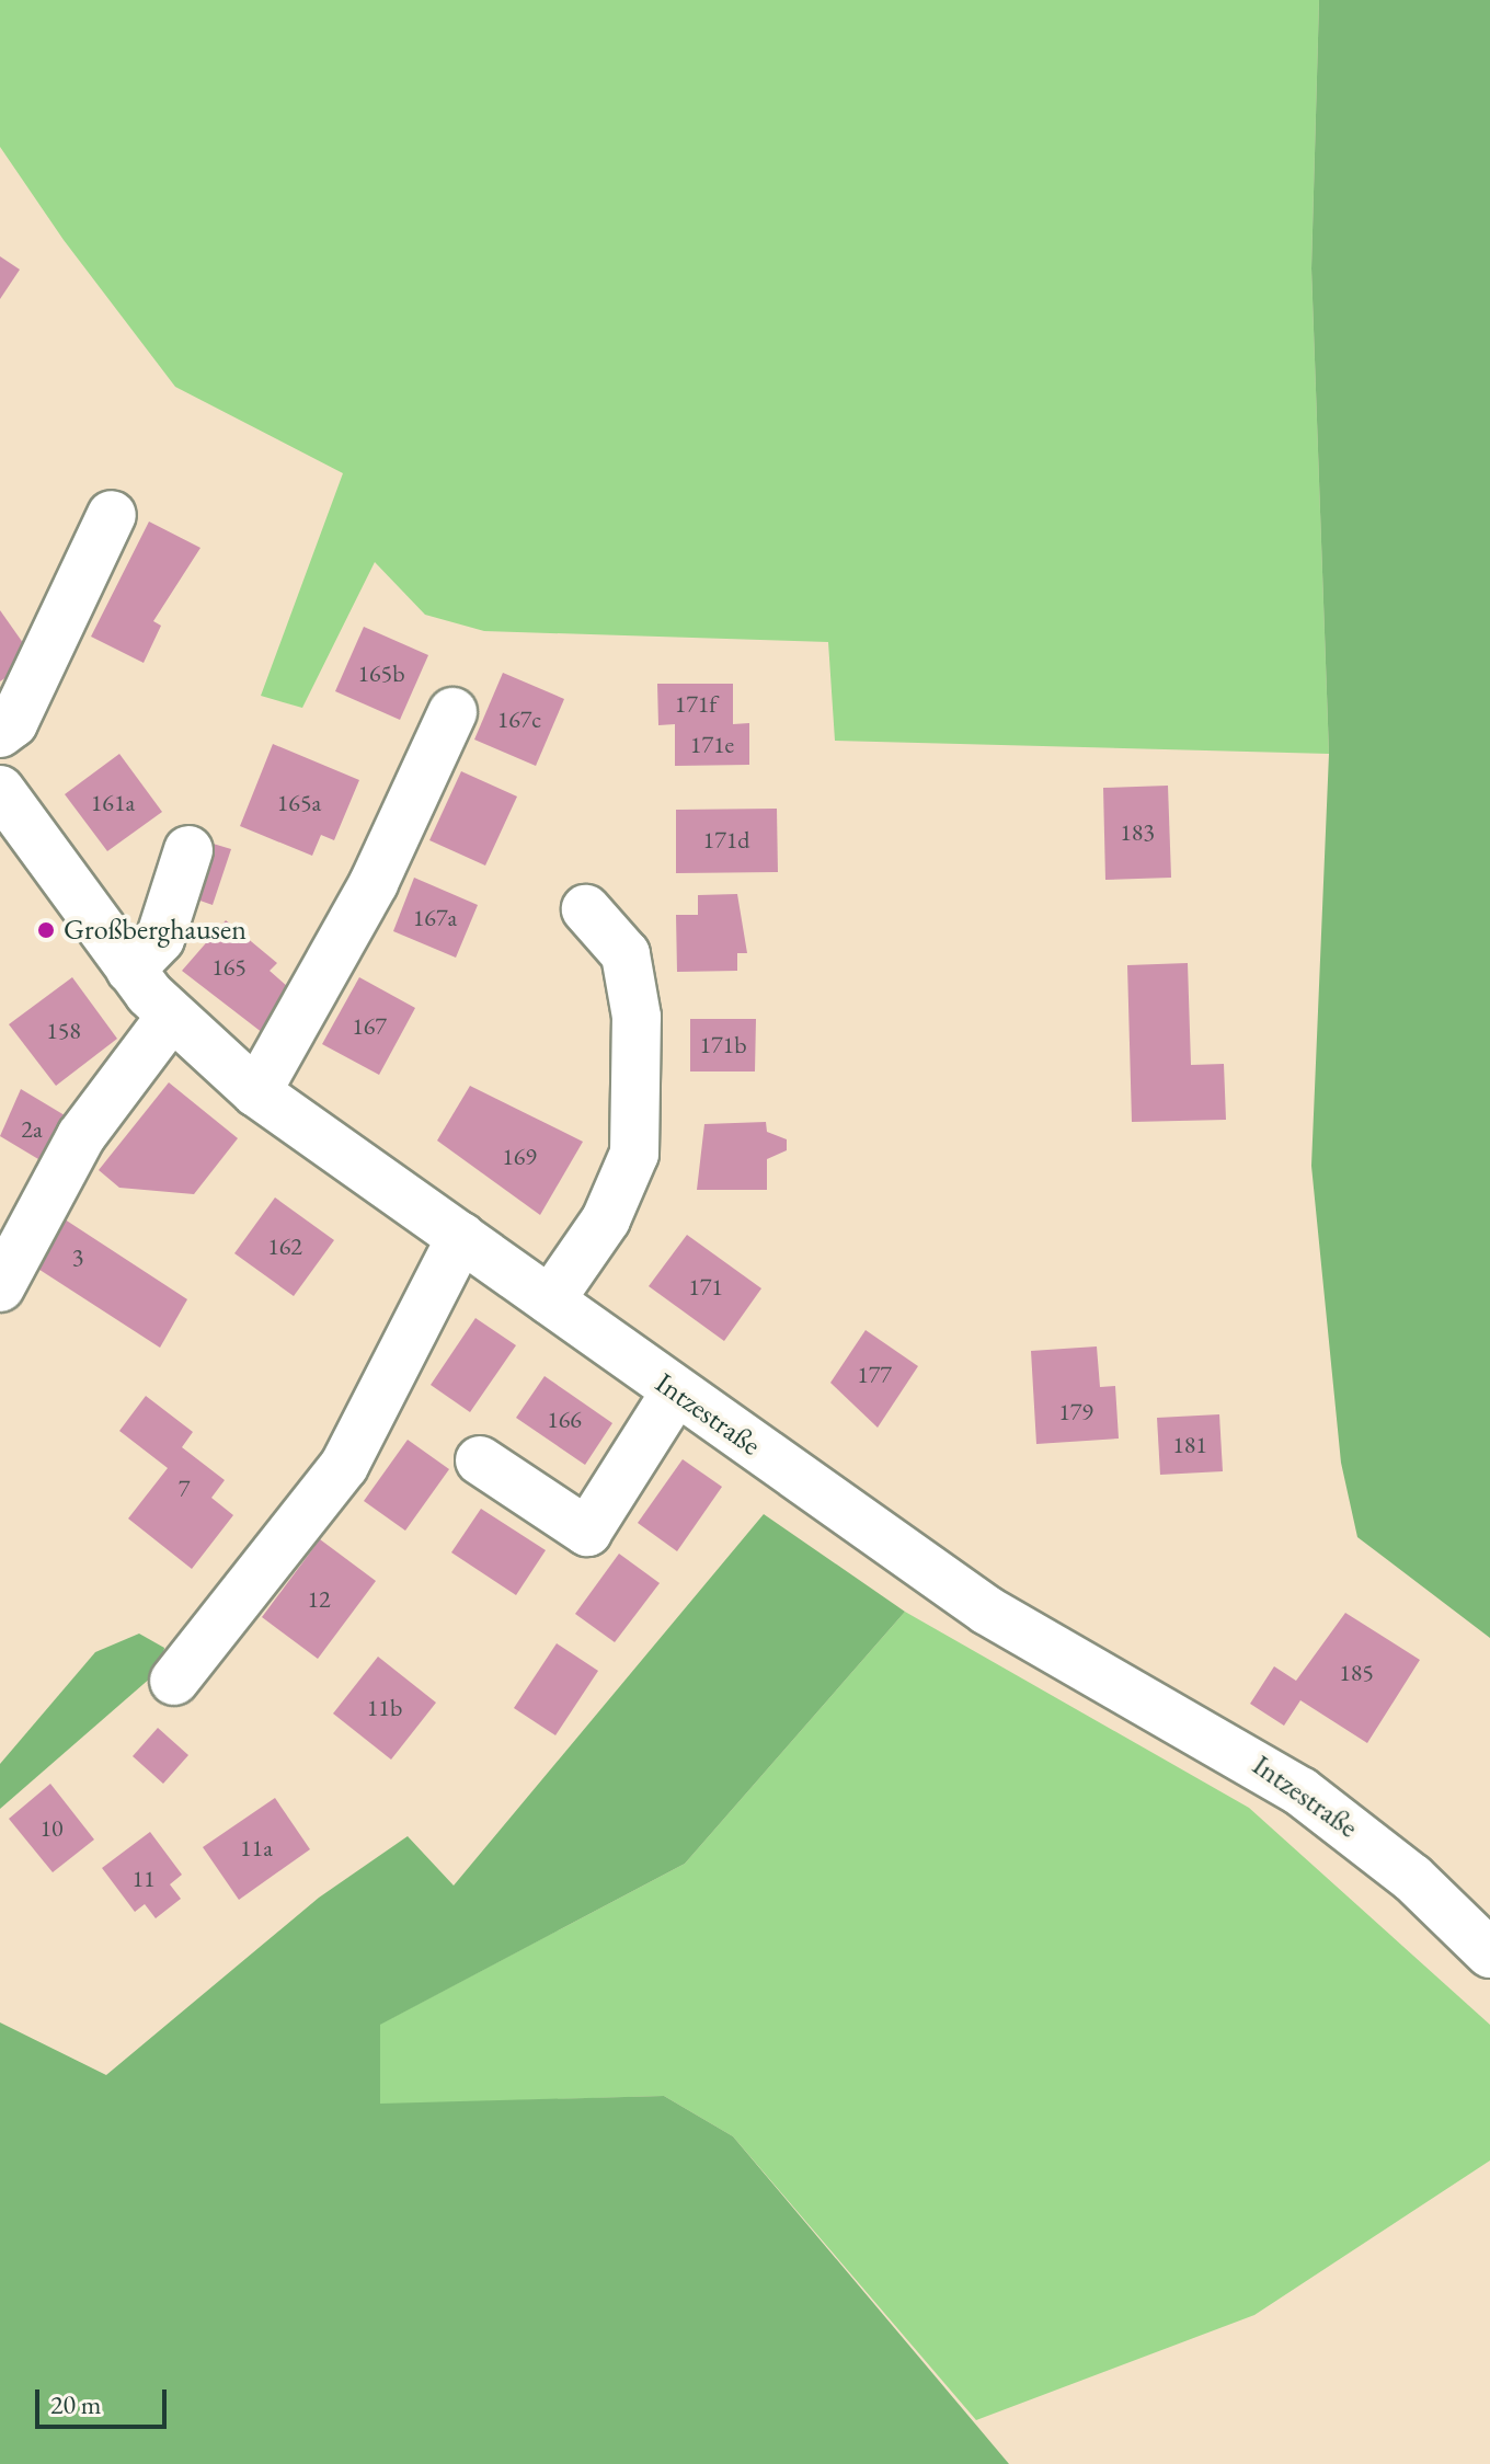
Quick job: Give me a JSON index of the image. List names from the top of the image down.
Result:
{
  "streets": {
    "main road": ["Intzestraße"]
  },
  "places": ["Großberghausen"],
  "house_numbers": [
    "165b",
    "171f",
    "167c",
    "171e",
    "161a",
    "165a",
    "183",
    "171d",
    "167a",
    "165",
    "167",
    "158",
    "171b",
    "2a",
    "169",
    "162",
    "3",
    "171",
    "177",
    "179",
    "166",
    "181",
    "7",
    "12",
    "185",
    "11b",
    "10",
    "11a",
    "11"
  ],
  "scale_bar": "20 m"
}
